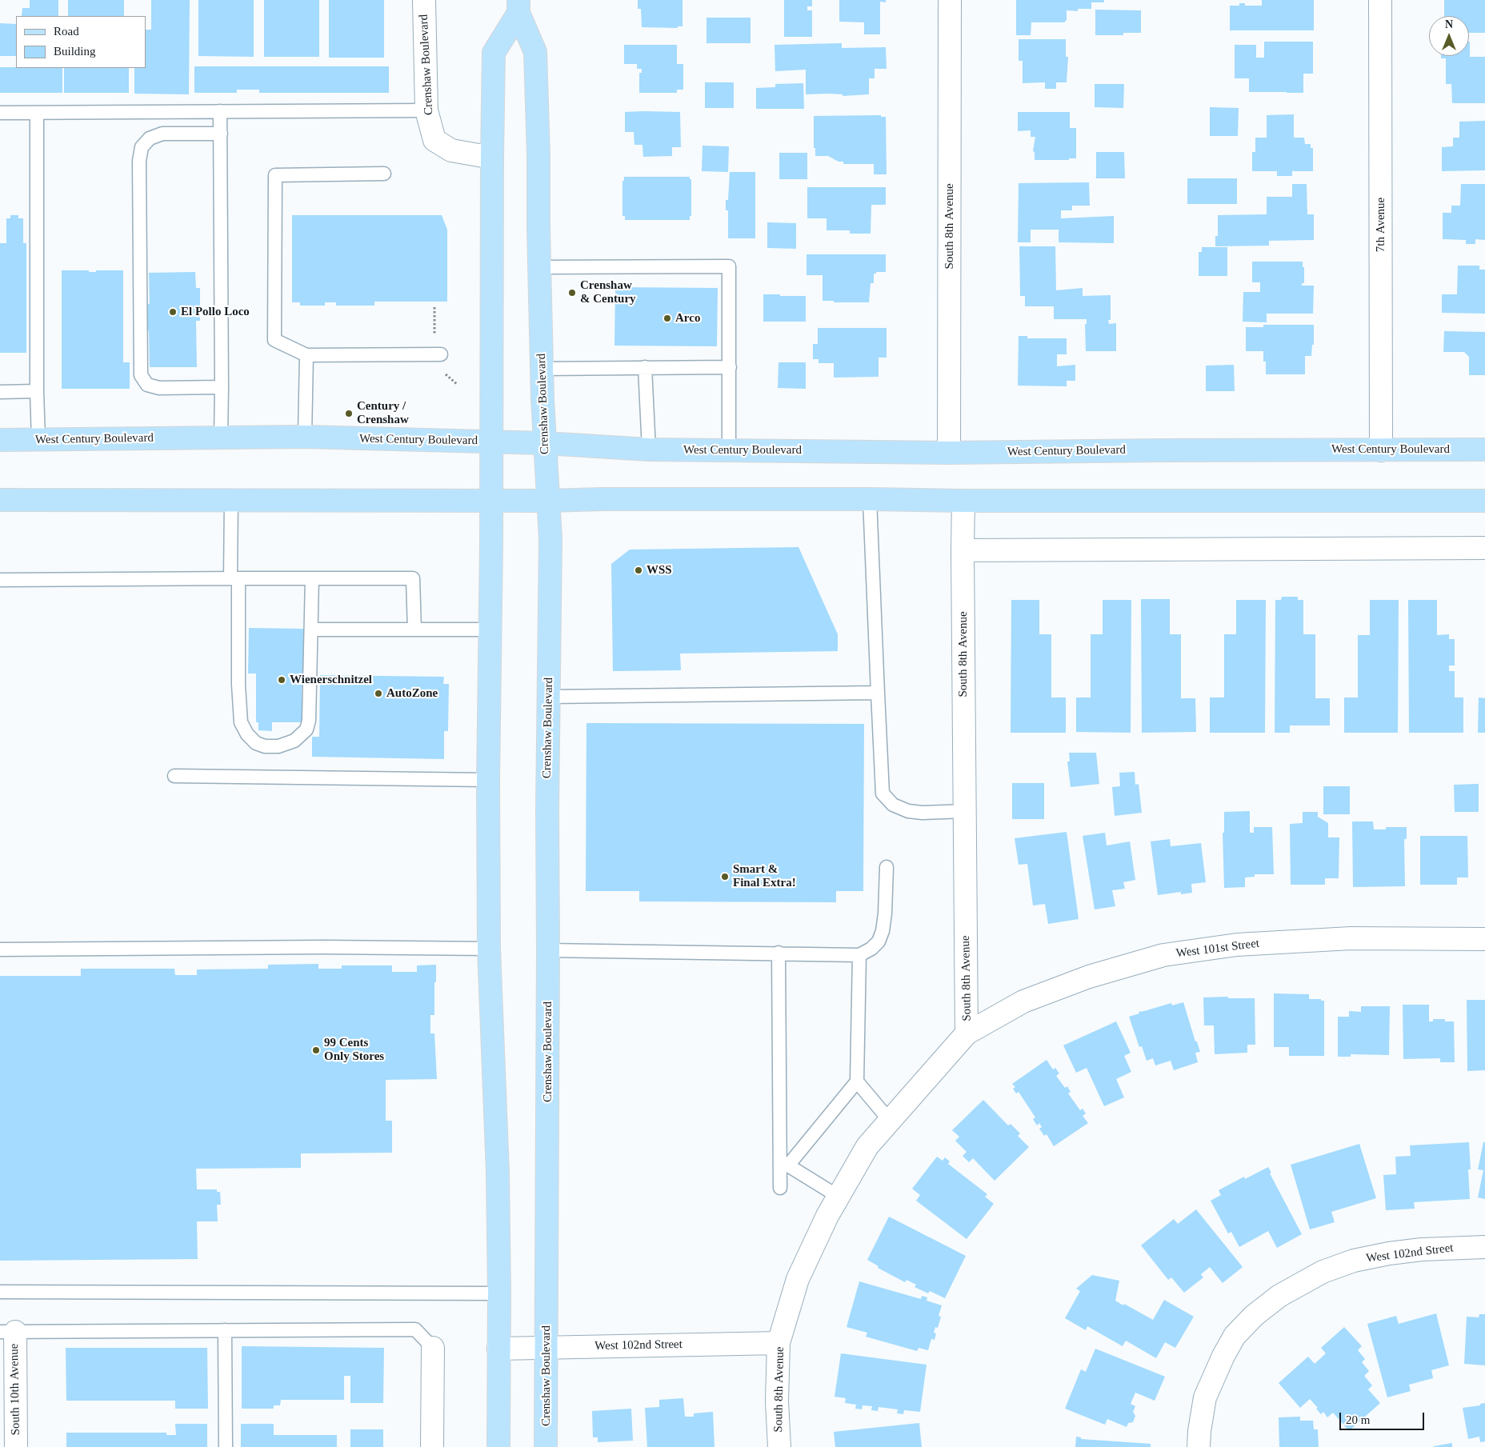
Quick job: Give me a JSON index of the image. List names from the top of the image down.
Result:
{
  "streets": {
    "main road": ["Crenshaw Boulevard", "West Century Boulevard"],
    "street": [
      "7th Avenue",
      "South 8th Avenue",
      "West 101st Street",
      "West 102nd Street",
      "South 10th Avenue"
    ]
  },
  "crossings": [
    ["Crenshaw Boulevard", "West Century Boulevard"],
    ["Crenshaw Boulevard", "West 102nd Street"],
    ["7th Avenue", "West Century Boulevard"],
    ["South 8th Avenue", "West Century Boulevard"],
    ["South 8th Avenue", "West 101st Street"],
    ["South 8th Avenue", "West 102nd Street"]
  ],
  "places": [
    "Crenshaw & Century",
    "El Pollo Loco",
    "Arco",
    "Century / Crenshaw",
    "WSS",
    "Wienerschnitzel",
    "AutoZone",
    "Smart & Final Extra!",
    "99 Cents Only Stores"
  ],
  "legend": ["Road", "Building"],
  "scale_bar": "20 m",
  "north": "top"
}
